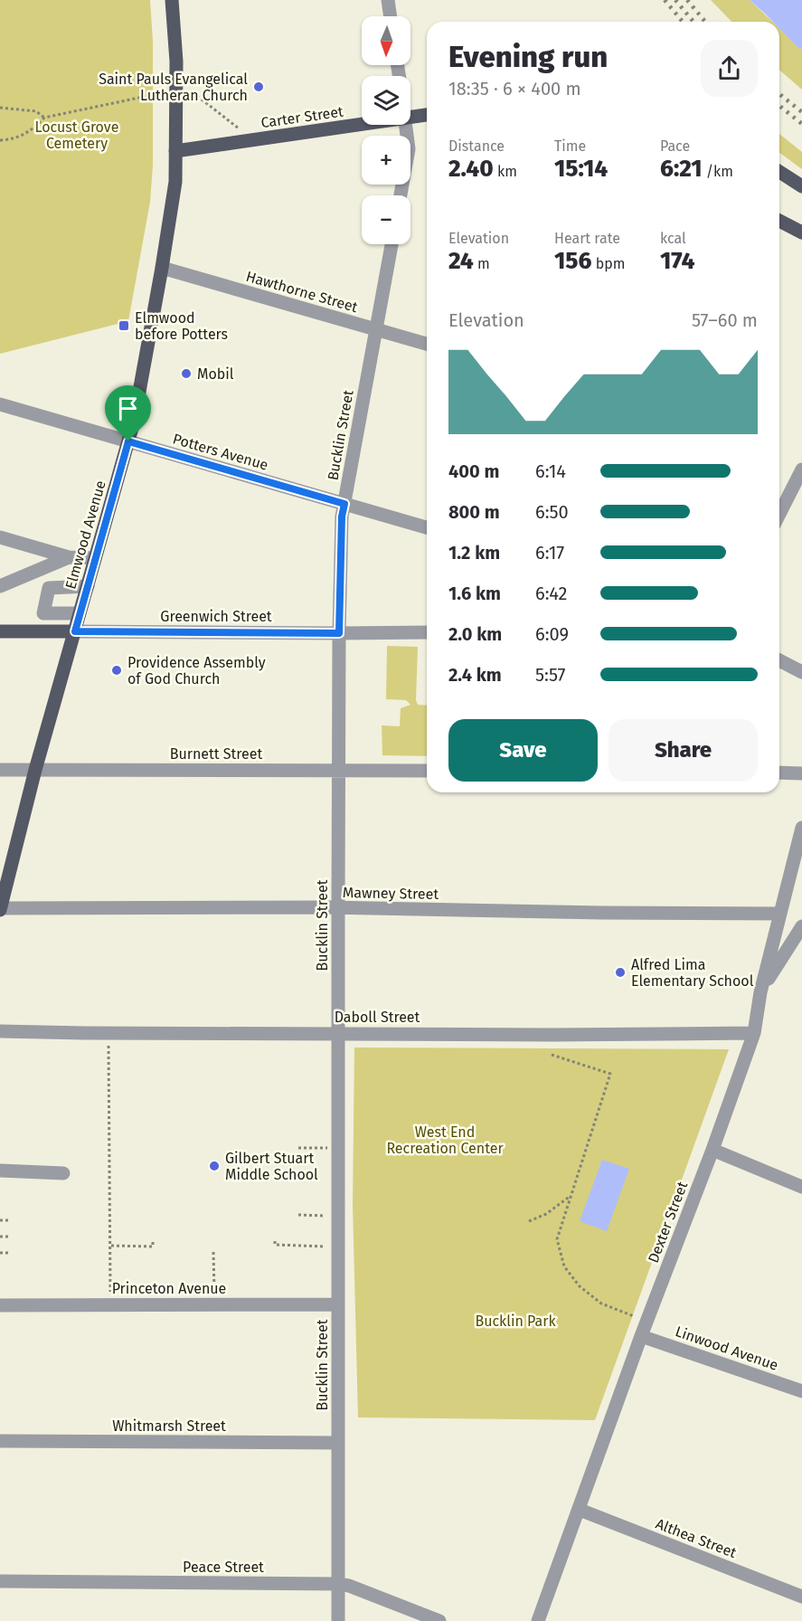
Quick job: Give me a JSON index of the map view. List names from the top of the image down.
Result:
{
  "streets": {
    "main road": ["Carter Street", "Elmwood Avenue", "Greenwich Street"],
    "street": [
      "Hawthorne Street",
      "Bucklin Street",
      "Potters Avenue",
      "Burnett Street",
      "Mawney Street",
      "Daboll Street",
      "Dexter Street",
      "Princeton Avenue",
      "Linwood Avenue",
      "Whitmarsh Street",
      "Althea Street",
      "Peace Street"
    ]
  },
  "crossings": [
    ["Carter Street", "Elmwood Avenue"],
    ["Hawthorne Street", "Bucklin Street"],
    ["Hawthorne Street", "Elmwood Avenue"],
    ["Bucklin Street", "Potters Avenue"],
    ["Bucklin Street", "Greenwich Street"],
    ["Bucklin Street", "Burnett Street"],
    ["Bucklin Street", "Mawney Street"],
    ["Bucklin Street", "Daboll Street"],
    ["Bucklin Street", "Princeton Avenue"],
    ["Bucklin Street", "Whitmarsh Street"],
    ["Bucklin Street", "Peace Street"],
    ["Potters Avenue", "Elmwood Avenue"],
    ["Elmwood Avenue", "Greenwich Street"],
    ["Elmwood Avenue", "Burnett Street"],
    ["Elmwood Avenue", "Mawney Street"],
    ["Mawney Street", "Dexter Street"],
    ["Daboll Street", "Dexter Street"],
    ["Dexter Street", "Linwood Avenue"],
    ["Dexter Street", "Althea Street"]
  ],
  "parks": ["Locust Grove Cemetery", "West End Recreation Center", "Bucklin Park"],
  "places": {
    "other": [
      "Saint Pauls Evangelical Lutheran Church",
      "Mobil",
      "Providence Assembly of God Church",
      "Alfred Lima Elementary School",
      "Gilbert Stuart Middle School"
    ],
    "transit": ["Elmwood before Potters"]
  },
  "north": "bottom",
  "page": {
    "map_buttons": ["+", "−"],
    "heading": ["Evening run", "18:35 · 6 × 400 m"],
    "stats": [
      ["Distance", "2.40 km"],
      ["Time", "15:14"],
      ["Pace", "6:21 /km"],
      ["Elevation", "24 m"],
      ["Heart rate", "156 bpm"],
      ["kcal", "174"]
    ],
    "chart": ["Elevation", "57–60 m"],
    "list": [
      {
        "name": "400 m",
        "note": "6:14"
      },
      {
        "name": "800 m",
        "note": "6:50"
      },
      {
        "name": "1.2 km",
        "note": "6:17"
      },
      {
        "name": "1.6 km",
        "note": "6:42"
      },
      {
        "name": "2.0 km",
        "note": "6:09"
      },
      {
        "name": "2.4 km",
        "note": "5:57"
      }
    ],
    "buttons": ["Save", "Share"]
  }
}
